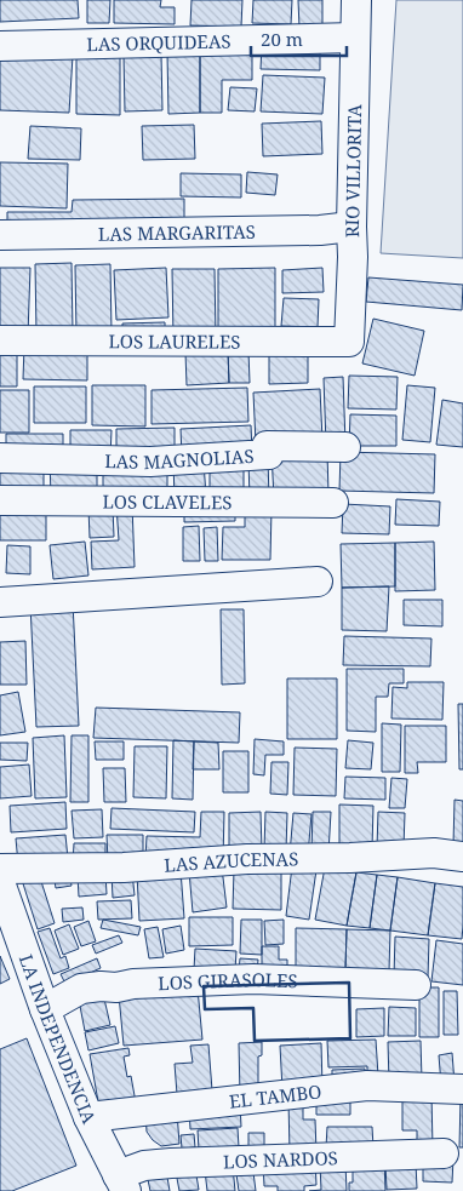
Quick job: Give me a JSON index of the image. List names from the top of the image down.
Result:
{
  "streets": {
    "street": [
      "LAS ORQUIDEAS",
      "RIO VILLORITA",
      "LAS MARGARITAS",
      "LOS LAURELES",
      "LAS MAGNOLIAS",
      "LOS CLAVELES",
      "LAS AZUCENAS",
      "LOS GIRASOLES",
      "LA INDEPENDENCIA",
      "EL TAMBO",
      "LOS NARDOS"
    ]
  },
  "crossings": [
    ["LAS ORQUIDEAS", "RIO VILLORITA"],
    ["RIO VILLORITA", "LAS MARGARITAS"],
    ["RIO VILLORITA", "LOS LAURELES"],
    ["LOS GIRASOLES", "LA INDEPENDENCIA"],
    ["LA INDEPENDENCIA", "EL TAMBO"],
    ["LA INDEPENDENCIA", "LOS NARDOS"]
  ],
  "scale_bar": "20 m"
}
